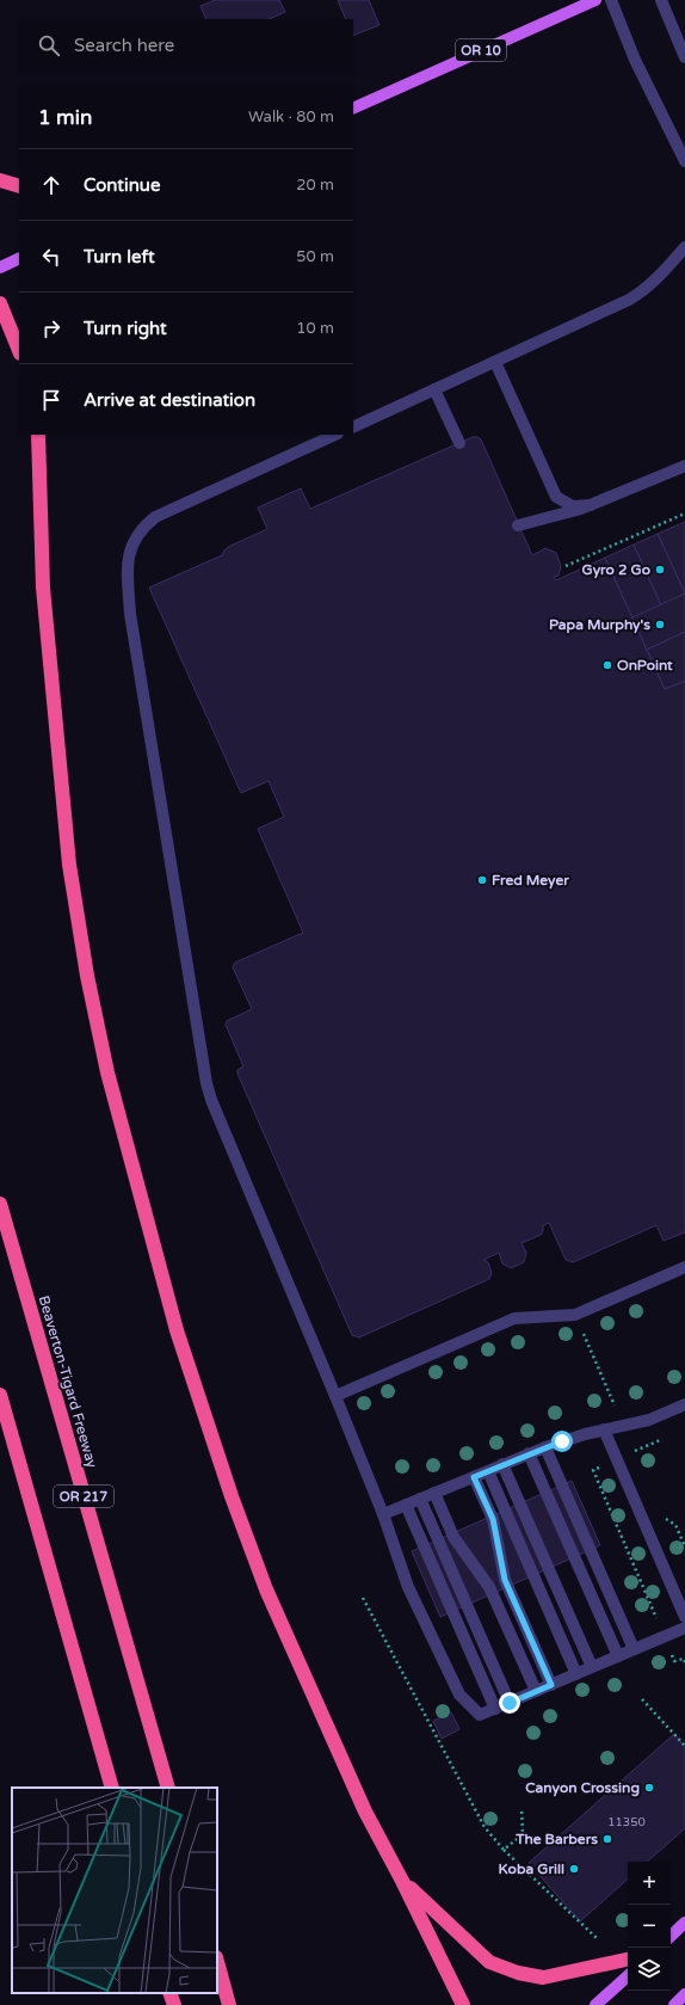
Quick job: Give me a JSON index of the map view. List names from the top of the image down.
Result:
{
  "streets": {
    "highway": ["Beaverton-Tigard Freeway", "OR 217"],
    "main road": ["OR 10"]
  },
  "places": [
    "Gyro 2 Go",
    "Papa Murphy's",
    "OnPoint",
    "Fred Meyer",
    "Canyon Crossing",
    "The Barbers",
    "Koba Grill"
  ],
  "house_numbers": ["11350"],
  "page": {
    "search": "Search here",
    "heading": ["1 min", "Walk · 80 m"],
    "list": [
      ["Continue", "20 m"],
      ["Turn left", "50 m"],
      ["Turn right", "10 m"],
      "Arrive at destination"
    ],
    "map_buttons": ["+", "−"]
  }
}
